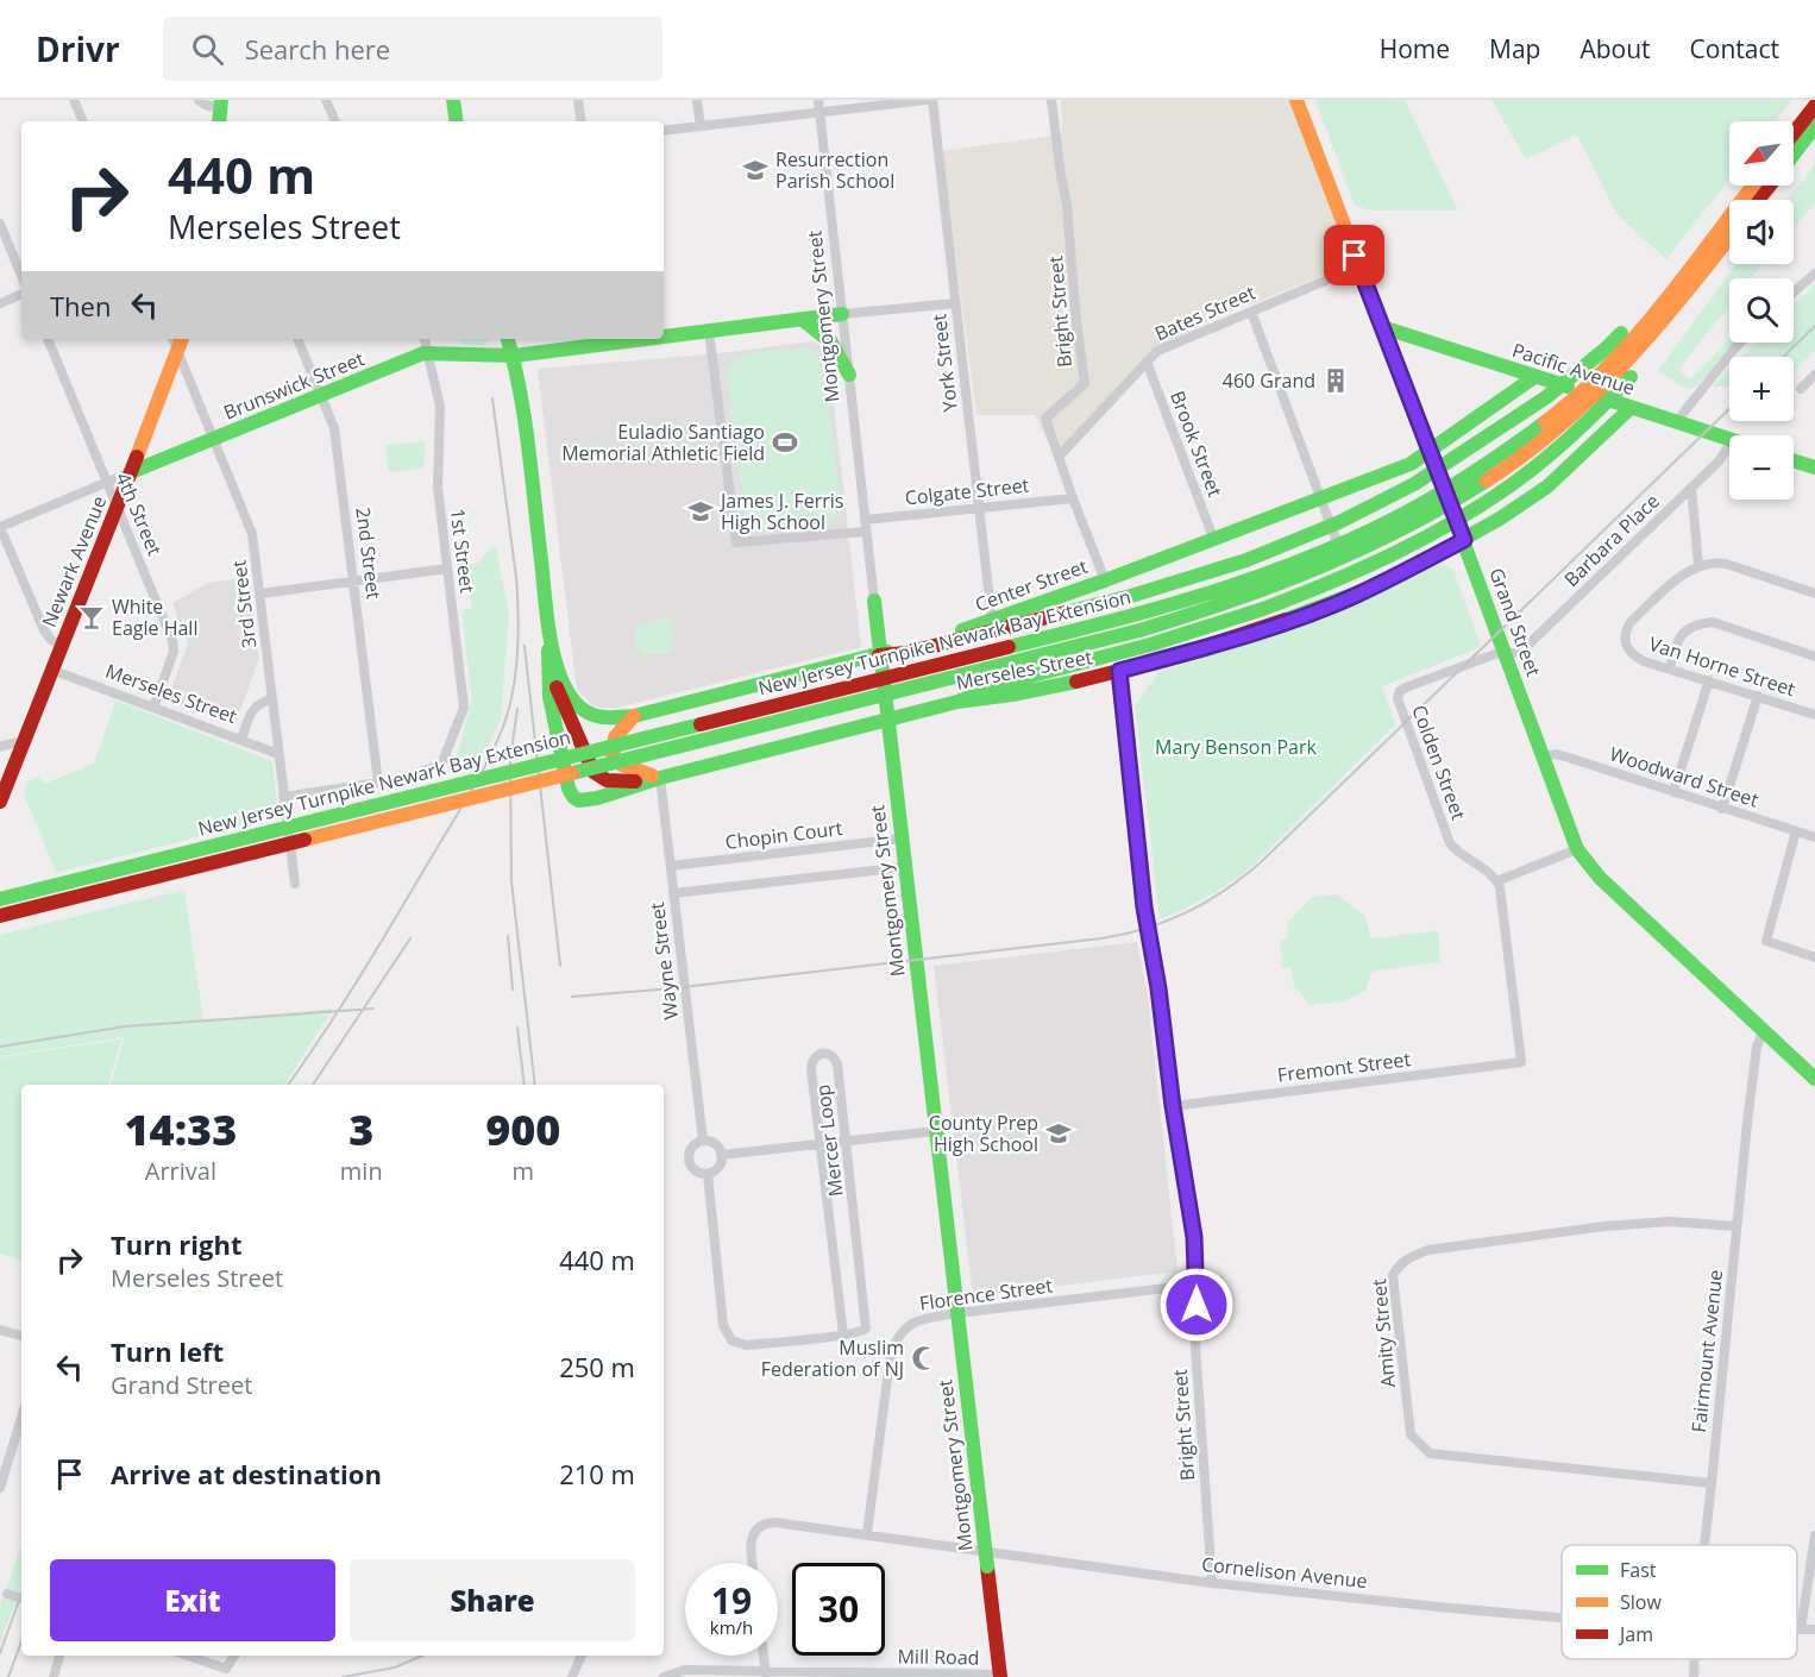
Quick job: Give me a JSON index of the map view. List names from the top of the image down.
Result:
{
  "streets": {
    "main road": [
      "Montgomery Street",
      "Pacific Avenue",
      "Brunswick Street",
      "Newark Avenue",
      "Center Street",
      "Grand Street",
      "New Jersey Turnpike Newark Bay Extension",
      "Merseles Street"
    ],
    "street": [
      "Bright Street",
      "Bates Street",
      "York Street",
      "Brook Street",
      "Colgate Street",
      "4th Street",
      "Barbara Place",
      "1st Street",
      "2nd Street",
      "3rd Street",
      "Van Horne Street",
      "Colden Street",
      "Woodward Street",
      "Chopin Court",
      "Wayne Street",
      "Fremont Street",
      "Mercer Loop",
      "Florence Street",
      "Amity Street",
      "Fairmount Avenue",
      "Cornelison Avenue",
      "Mill Road"
    ]
  },
  "crossings": [
    ["Bright Street", "Bates Street"],
    ["Bright Street", "Colgate Street"],
    ["Bright Street", "Center Street"],
    ["Bright Street", "Merseles Street"],
    ["Bright Street", "Fremont Street"],
    ["Bright Street", "Florence Street"],
    ["Bright Street", "Cornelison Avenue"],
    ["Bates Street", "Brook Street"],
    ["Bates Street", "Grand Street"],
    ["Montgomery Street", "Brunswick Street"],
    ["Montgomery Street", "Colgate Street"],
    ["Montgomery Street", "Center Street"],
    ["Montgomery Street", "Merseles Street"],
    ["Montgomery Street", "Chopin Court"],
    ["Montgomery Street", "Florence Street"],
    ["Montgomery Street", "Mill Road"],
    ["York Street", "Brunswick Street"],
    ["York Street", "Colgate Street"],
    ["York Street", "Center Street"],
    ["Pacific Avenue", "Center Street"],
    ["Pacific Avenue", "Grand Street"],
    ["Pacific Avenue", "Merseles Street"],
    ["Brunswick Street", "Colgate Street"],
    ["Brunswick Street", "4th Street"],
    ["Brunswick Street", "1st Street"],
    ["Brunswick Street", "2nd Street"],
    ["Brunswick Street", "Newark Avenue"],
    ["Brunswick Street", "3rd Street"],
    ["Brook Street", "Center Street"],
    ["4th Street", "Newark Avenue"],
    ["4th Street", "Merseles Street"],
    ["Barbara Place", "Grand Street"],
    ["Barbara Place", "Colden Street"],
    ["1st Street", "2nd Street"],
    ["Newark Avenue", "3rd Street"],
    ["Newark Avenue", "Merseles Street"],
    ["Center Street", "Grand Street"],
    ["3rd Street", "Merseles Street"],
    ["Grand Street", "Merseles Street"],
    ["Grand Street", "Colden Street"],
    ["Grand Street", "Woodward Street"],
    ["Grand Street", "Fairmount Avenue"],
    ["Merseles Street", "Wayne Street"],
    ["Colden Street", "Fremont Street"],
    ["Chopin Court", "Wayne Street"],
    ["Wayne Street", "Mercer Loop"],
    ["Florence Street", "Cornelison Avenue"],
    ["Amity Street", "Fairmount Avenue"]
  ],
  "parks": ["Mary Benson Park"],
  "places": {
    "school or university": ["Resurrection Parish School", "James J. Ferris High School", "County Prep High School"],
    "building": ["460 Grand"],
    "sports": ["Euladio Santiago Memorial Athletic Field"],
    "bar": ["White Eagle Hall"],
    "mosque": ["Muslim Federation of NJ"]
  },
  "legend": ["Fast", "Slow", "Jam"],
  "north": "bottom left",
  "page": {
    "header": "Drivr",
    "search": "Search here",
    "nav": [
      "Home",
      "Map",
      "About",
      "Contact"
    ],
    "map_buttons": ["+", "−"],
    "turn": ["440 m", "Merseles Street"],
    "then": "Then",
    "eta": [
      "14:33",
      "Arrival",
      "3",
      "min",
      "900",
      "m"
    ],
    "list": [
      {
        "name": "Turn right",
        "note": "Merseles Street",
        "value": "440 m"
      },
      {
        "name": "Turn left",
        "note": "Grand Street",
        "value": "250 m"
      },
      {
        "name": "Arrive at destination",
        "value": "210 m"
      }
    ],
    "buttons": ["Exit", "Share"],
    "speed": "19 km/h",
    "limit": "30"
  }
}
